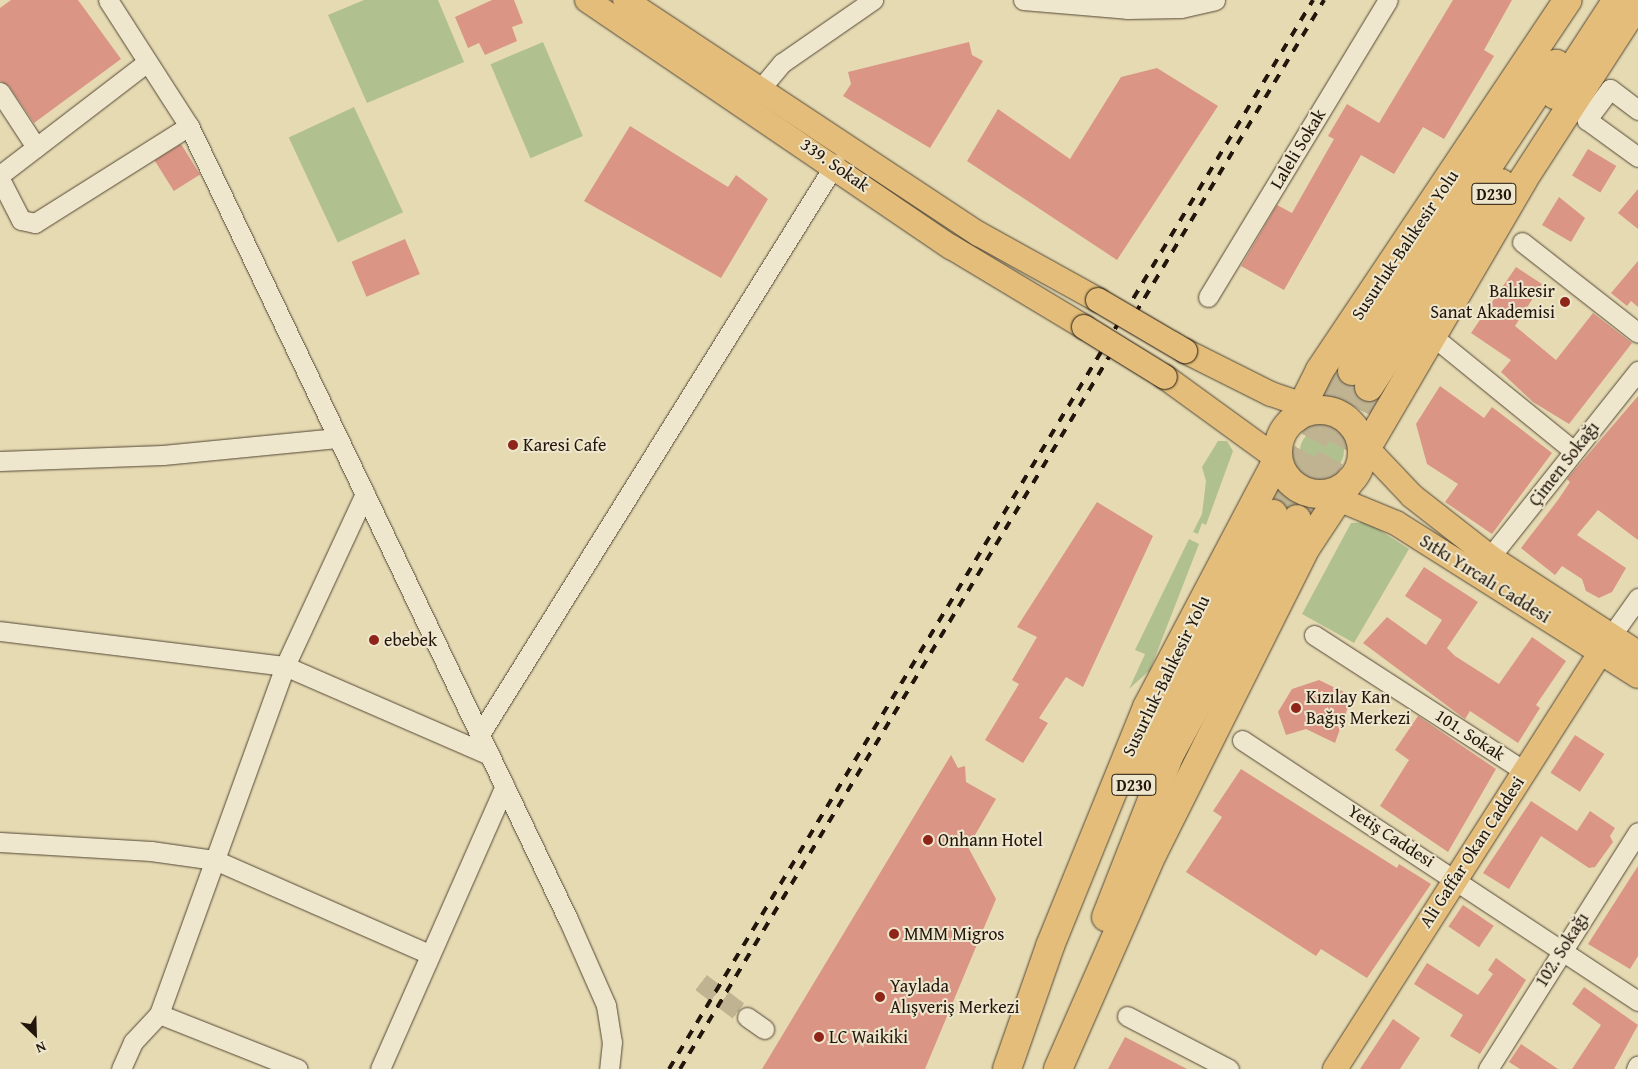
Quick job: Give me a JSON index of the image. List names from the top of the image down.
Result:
{
  "streets": {
    "highway": ["D230", "Susurluk-Balıkesir Yolu"],
    "main road": ["339. Sokak", "Sıtkı Yırcalı Caddesi", "Ali Gaffar Okan Caddesi"],
    "street": [
      "Laleli Sokak",
      "Çimen Sokağı",
      "101. Sokak",
      "Yetiş Caddesi",
      "102. Sokağı"
    ]
  },
  "crossings": [
    ["339. Sokak", "Susurluk-Balıkesir Yolu"],
    ["339. Sokak", "Sıtkı Yırcalı Caddesi"],
    ["Susurluk-Balıkesir Yolu", "Sıtkı Yırcalı Caddesi"],
    ["Çimen Sokağı", "Sıtkı Yırcalı Caddesi"],
    ["Sıtkı Yırcalı Caddesi", "Ali Gaffar Okan Caddesi"],
    ["101. Sokak", "Ali Gaffar Okan Caddesi"],
    ["Yetiş Caddesi", "Ali Gaffar Okan Caddesi"],
    ["Yetiş Caddesi", "102. Sokağı"]
  ],
  "places": [
    "Balıkesir Sanat Akademisi",
    "Karesi Cafe",
    "ebebek",
    "Kızılay Kan Bağış Merkezi",
    "Onhann Hotel",
    "MMM Migros",
    "Yaylada Alışveriş Merkezi",
    "LC Waikiki"
  ],
  "north": "bottom right"
}
